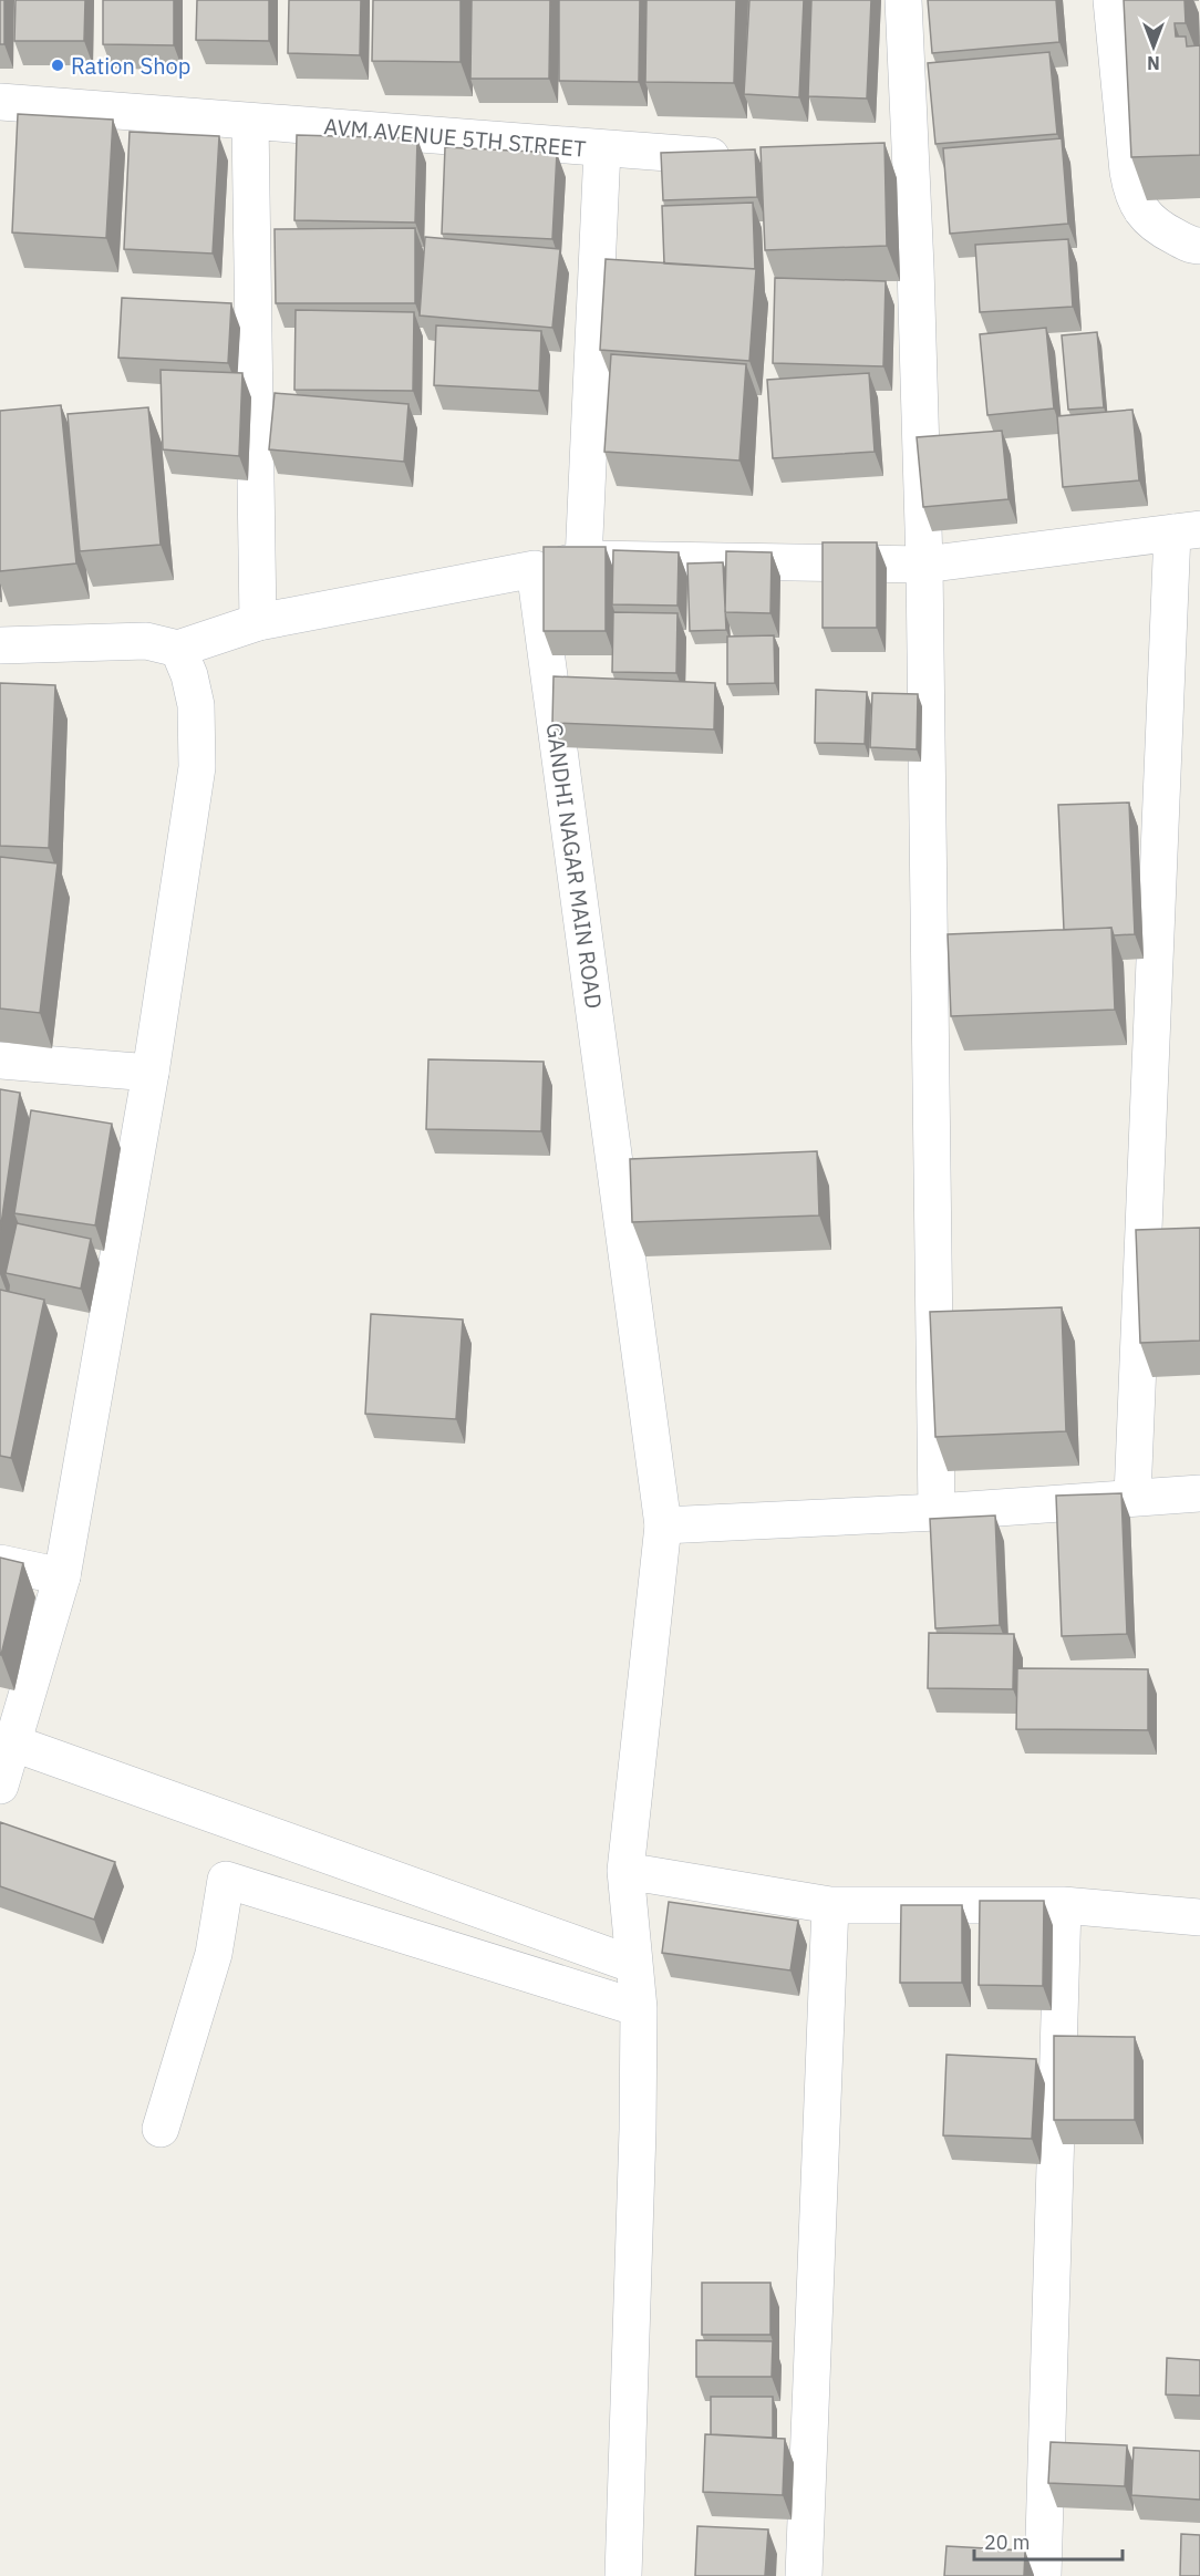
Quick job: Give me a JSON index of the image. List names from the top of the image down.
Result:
{
  "streets": {
    "street": ["AVM AVENUE 5TH STREET", "GANDHI NAGAR MAIN ROAD"]
  },
  "places": ["Ration Shop"],
  "scale_bar": "20 m",
  "north": "bottom"
}
